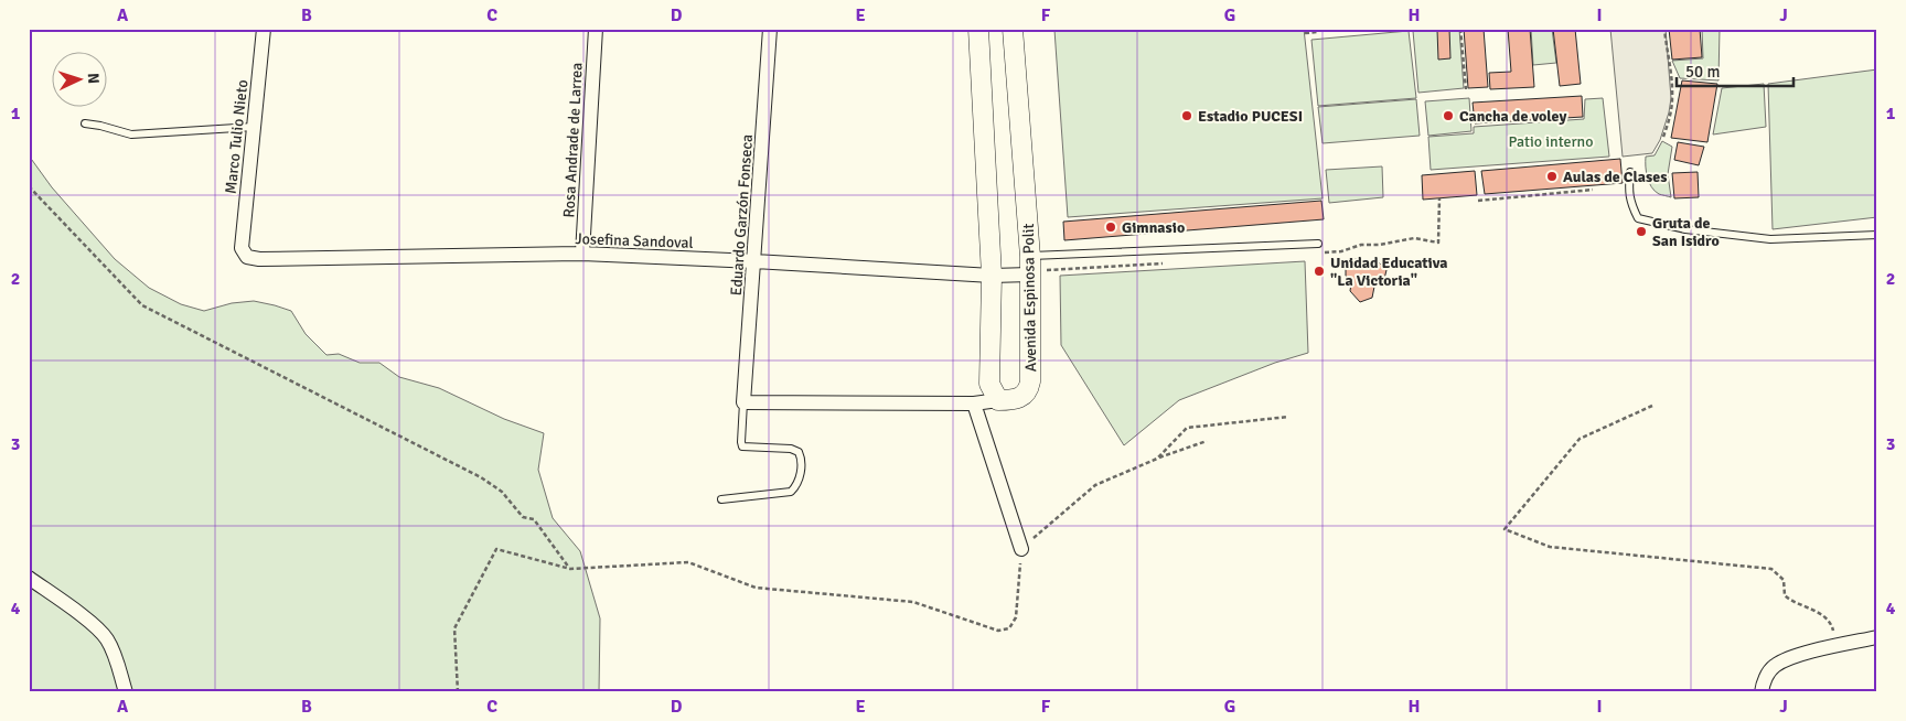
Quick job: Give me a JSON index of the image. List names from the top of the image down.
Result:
{
  "streets": {
    "street": [
      "Marco Tulio Nieto",
      "Rosa Andrade de Larrea",
      "Eduardo Garzón Fonseca",
      "Josefina Sandoval",
      "Avenida Espinosa Polit"
    ]
  },
  "crossings": [
    ["Marco Tulio Nieto", "Josefina Sandoval"],
    ["Rosa Andrade de Larrea", "Josefina Sandoval"],
    ["Eduardo Garzón Fonseca", "Josefina Sandoval"],
    ["Josefina Sandoval", "Avenida Espinosa Polit"]
  ],
  "parks": ["Patio interno"],
  "places": [
    "Estadio PUCESI",
    "Cancha de voley",
    "Aulas de Clases",
    "Gimnasio",
    "Gruta de San Isidro",
    "Unidad Educativa \"La Victoria\""
  ],
  "scale_bar": "50 m",
  "north": "right",
  "grid": {
    "columns": [
      "A",
      "B",
      "C",
      "D",
      "E",
      "F",
      "G",
      "H",
      "I",
      "J"
    ],
    "rows": [
      "1",
      "2",
      "3",
      "4"
    ]
  }
}
